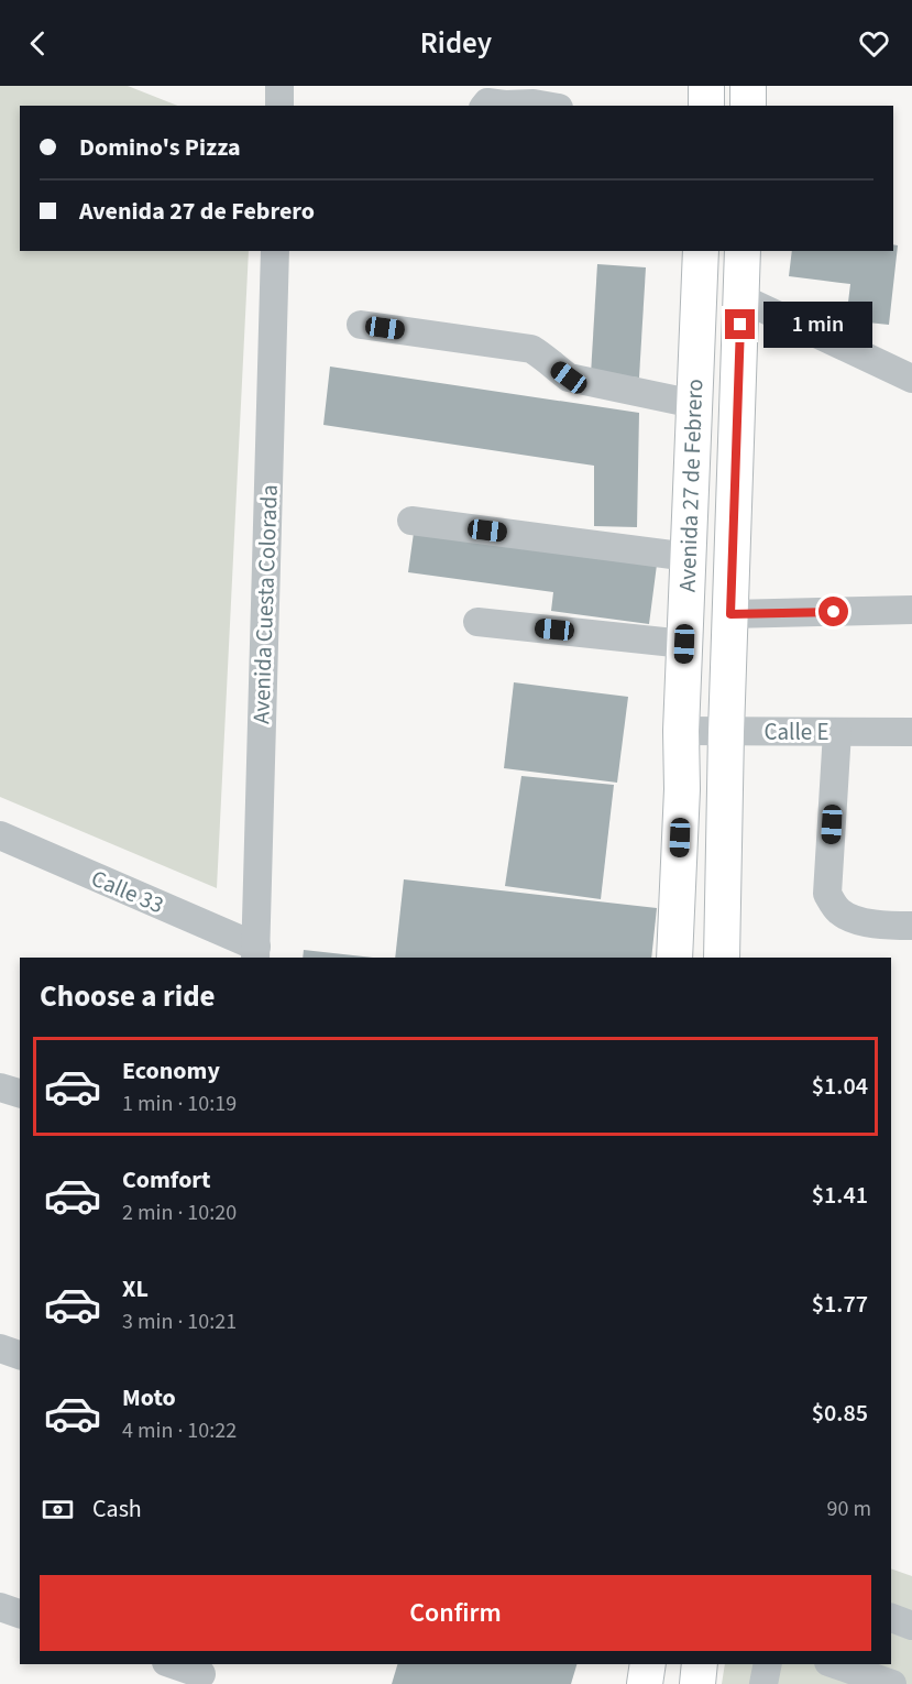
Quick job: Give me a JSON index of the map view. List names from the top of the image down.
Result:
{
  "streets": {
    "main road": ["Avenida 27 de Febrero"],
    "street": ["Avenida Cuesta Colorada", "Calle E", "Calle 33"]
  },
  "crossings": [
    ["Avenida 27 de Febrero", "Calle E"],
    ["Avenida Cuesta Colorada", "Calle 33"]
  ],
  "page": {
    "header": "Ridey",
    "banner": ["Domino's Pizza", "Avenida 27 de Febrero"],
    "bubble": "1 min",
    "heading": "Choose a ride",
    "list": [
      {
        "name": "Economy",
        "note": "1 min · 10:19",
        "value": "$1.04"
      },
      {
        "name": "Comfort",
        "note": "2 min · 10:20",
        "value": "$1.41"
      },
      {
        "name": "XL",
        "note": "3 min · 10:21",
        "value": "$1.77"
      },
      {
        "name": "Moto",
        "note": "4 min · 10:22",
        "value": "$0.85"
      }
    ],
    "pay": ["Cash", "90 m"],
    "buttons": "Confirm"
  }
}
